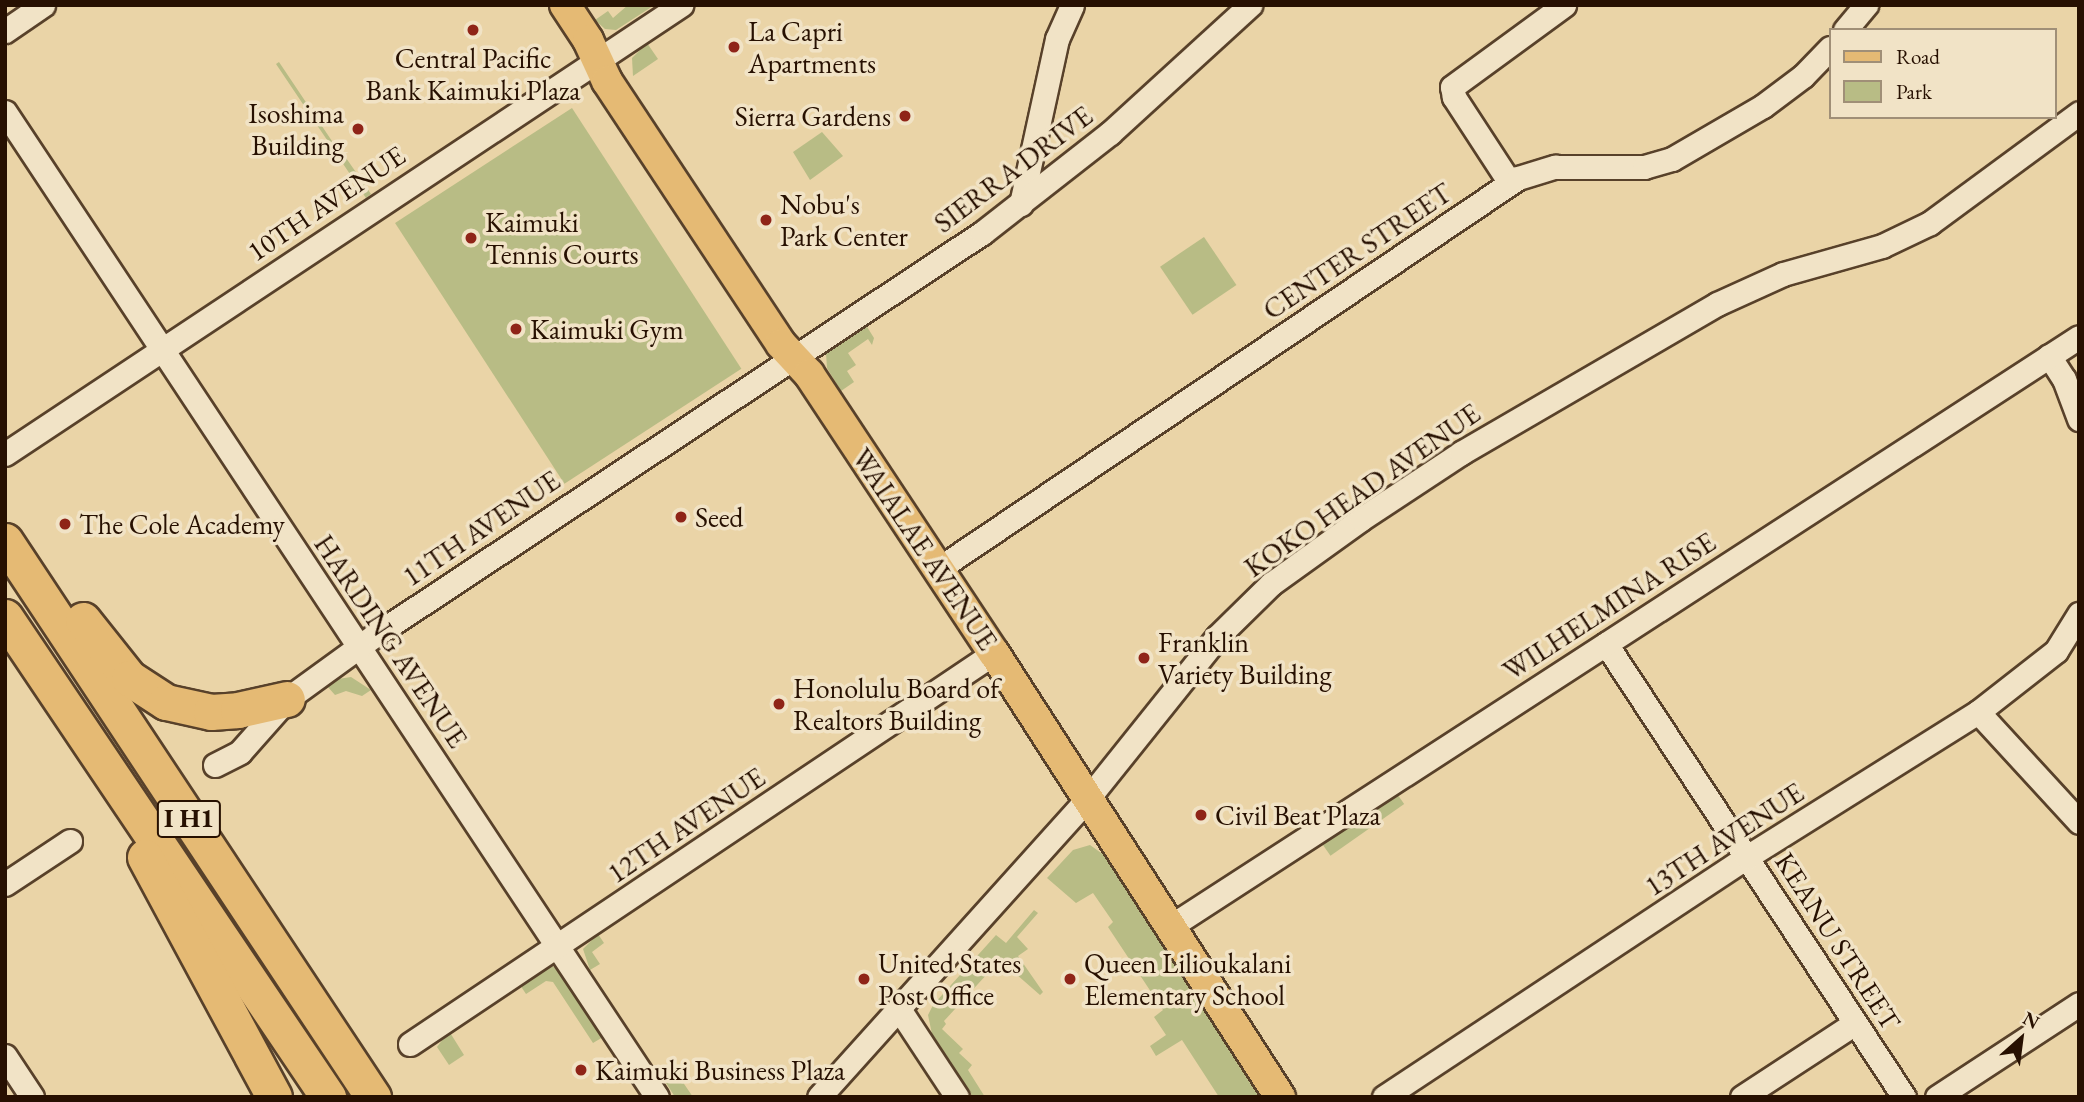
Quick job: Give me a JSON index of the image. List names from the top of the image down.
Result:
{
  "streets": {
    "highway": ["I H1"],
    "main road": ["WAIALAE AVENUE"],
    "street": [
      "SIERRA DRIVE",
      "10TH AVENUE",
      "CENTER STREET",
      "KOKO HEAD AVENUE",
      "11TH AVENUE",
      "WILHELMINA RISE",
      "HARDING AVENUE",
      "12TH AVENUE",
      "13TH AVENUE",
      "KEANU STREET"
    ]
  },
  "crossings": [
    ["SIERRA DRIVE", "11TH AVENUE"],
    ["SIERRA DRIVE", "WAIALAE AVENUE"],
    ["10TH AVENUE", "WAIALAE AVENUE"],
    ["10TH AVENUE", "HARDING AVENUE"],
    ["CENTER STREET", "WAIALAE AVENUE"],
    ["KOKO HEAD AVENUE", "WAIALAE AVENUE"],
    ["11TH AVENUE", "WAIALAE AVENUE"],
    ["11TH AVENUE", "HARDING AVENUE"],
    ["WAIALAE AVENUE", "WILHELMINA RISE"],
    ["WAIALAE AVENUE", "12TH AVENUE"],
    ["WILHELMINA RISE", "KEANU STREET"],
    ["HARDING AVENUE", "12TH AVENUE"],
    ["13TH AVENUE", "KEANU STREET"]
  ],
  "places": [
    "Central Pacific Bank Kaimuki Plaza",
    "La Capri Apartments",
    "Sierra Gardens",
    "Isoshima Building",
    "Nobu's Park Center",
    "Kaimuki Tennis Courts",
    "Kaimuki Gym",
    "Seed",
    "The Cole Academy",
    "Franklin Variety Building",
    "Honolulu Board of Realtors Building",
    "Civil Beat Plaza",
    "United States Post Office",
    "Queen Lilioukalani Elementary School",
    "Kaimuki Business Plaza"
  ],
  "legend": ["Road", "Park"],
  "north": "top right"
}
